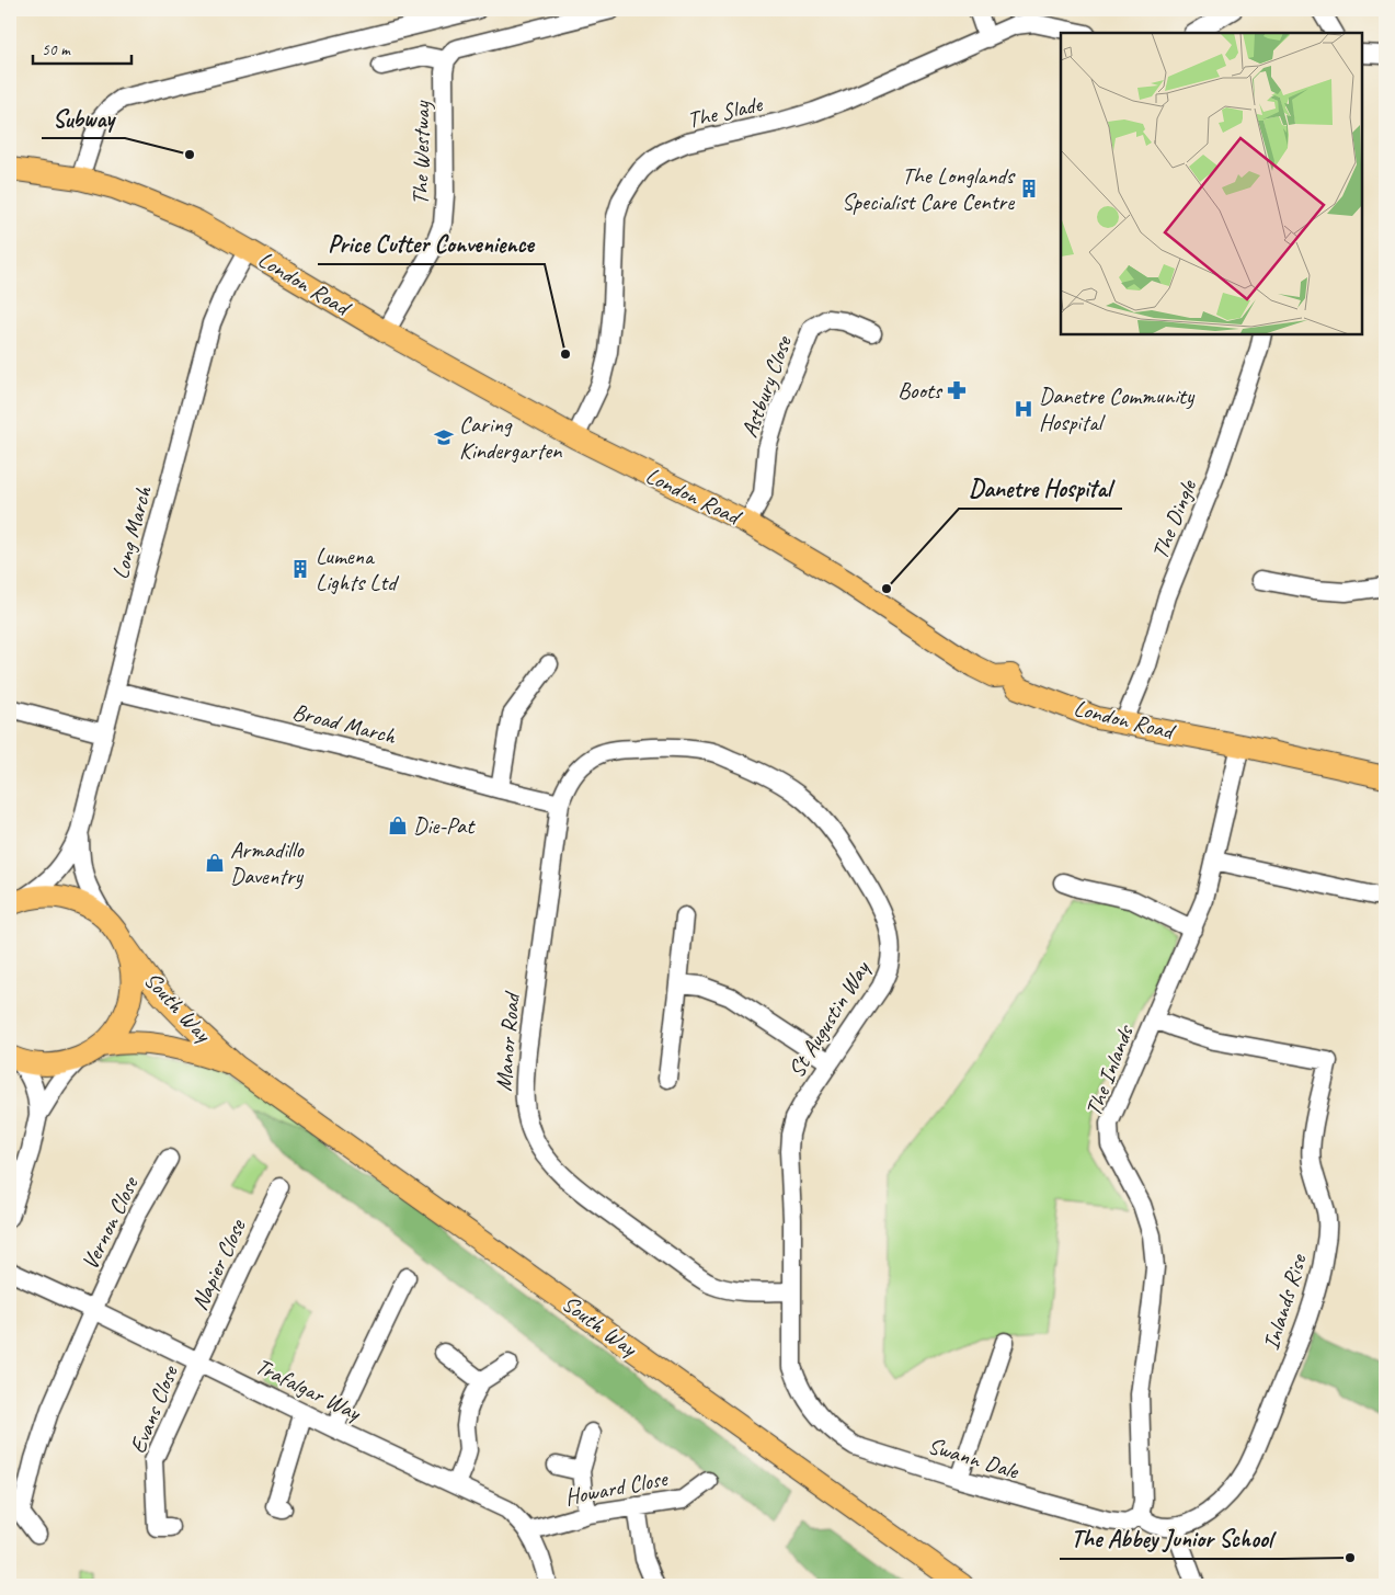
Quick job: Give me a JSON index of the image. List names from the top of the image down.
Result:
{
  "streets": {
    "main road": ["London Road", "South Way"],
    "street": [
      "The Slade",
      "The Westway",
      "Astbury Close",
      "The Dingle",
      "Long March",
      "Broad March",
      "St Augustin Way",
      "Manor Road",
      "The Inlands",
      "Vernon Close",
      "Napier Close",
      "Inlands Rise",
      "Trafalgar Way",
      "Evans Close",
      "Swann Dale",
      "Howard Close"
    ]
  },
  "crossings": [
    ["The Slade", "London Road"],
    ["The Westway", "London Road"],
    ["London Road", "Astbury Close"],
    ["London Road", "The Dingle"],
    ["London Road", "Long March"],
    ["London Road", "The Inlands"],
    ["Long March", "Broad March"],
    ["Broad March", "St Augustin Way"],
    ["Broad March", "Manor Road"],
    ["St Augustin Way", "Manor Road"],
    ["St Augustin Way", "Swann Dale"],
    ["The Inlands", "Inlands Rise"],
    ["The Inlands", "Swann Dale"],
    ["Vernon Close", "Trafalgar Way"],
    ["Napier Close", "Trafalgar Way"],
    ["Napier Close", "Evans Close"],
    ["Trafalgar Way", "Evans Close"],
    ["Trafalgar Way", "Howard Close"]
  ],
  "places": {
    "other": [
      "Subway",
      "Price Cutter Convenience",
      "Danetre Hospital",
      "The Abbey Junior School"
    ],
    "building": ["The Longlands Specialist Care Centre", "Lumena Lights Ltd"],
    "pharmacy": ["Boots"],
    "hospital": ["Danetre Community Hospital"],
    "school or university": ["Caring Kindergarten"],
    "shop": ["Die-Pat", "Armadillo Daventry"]
  },
  "scale_bar": "50 m"
}
